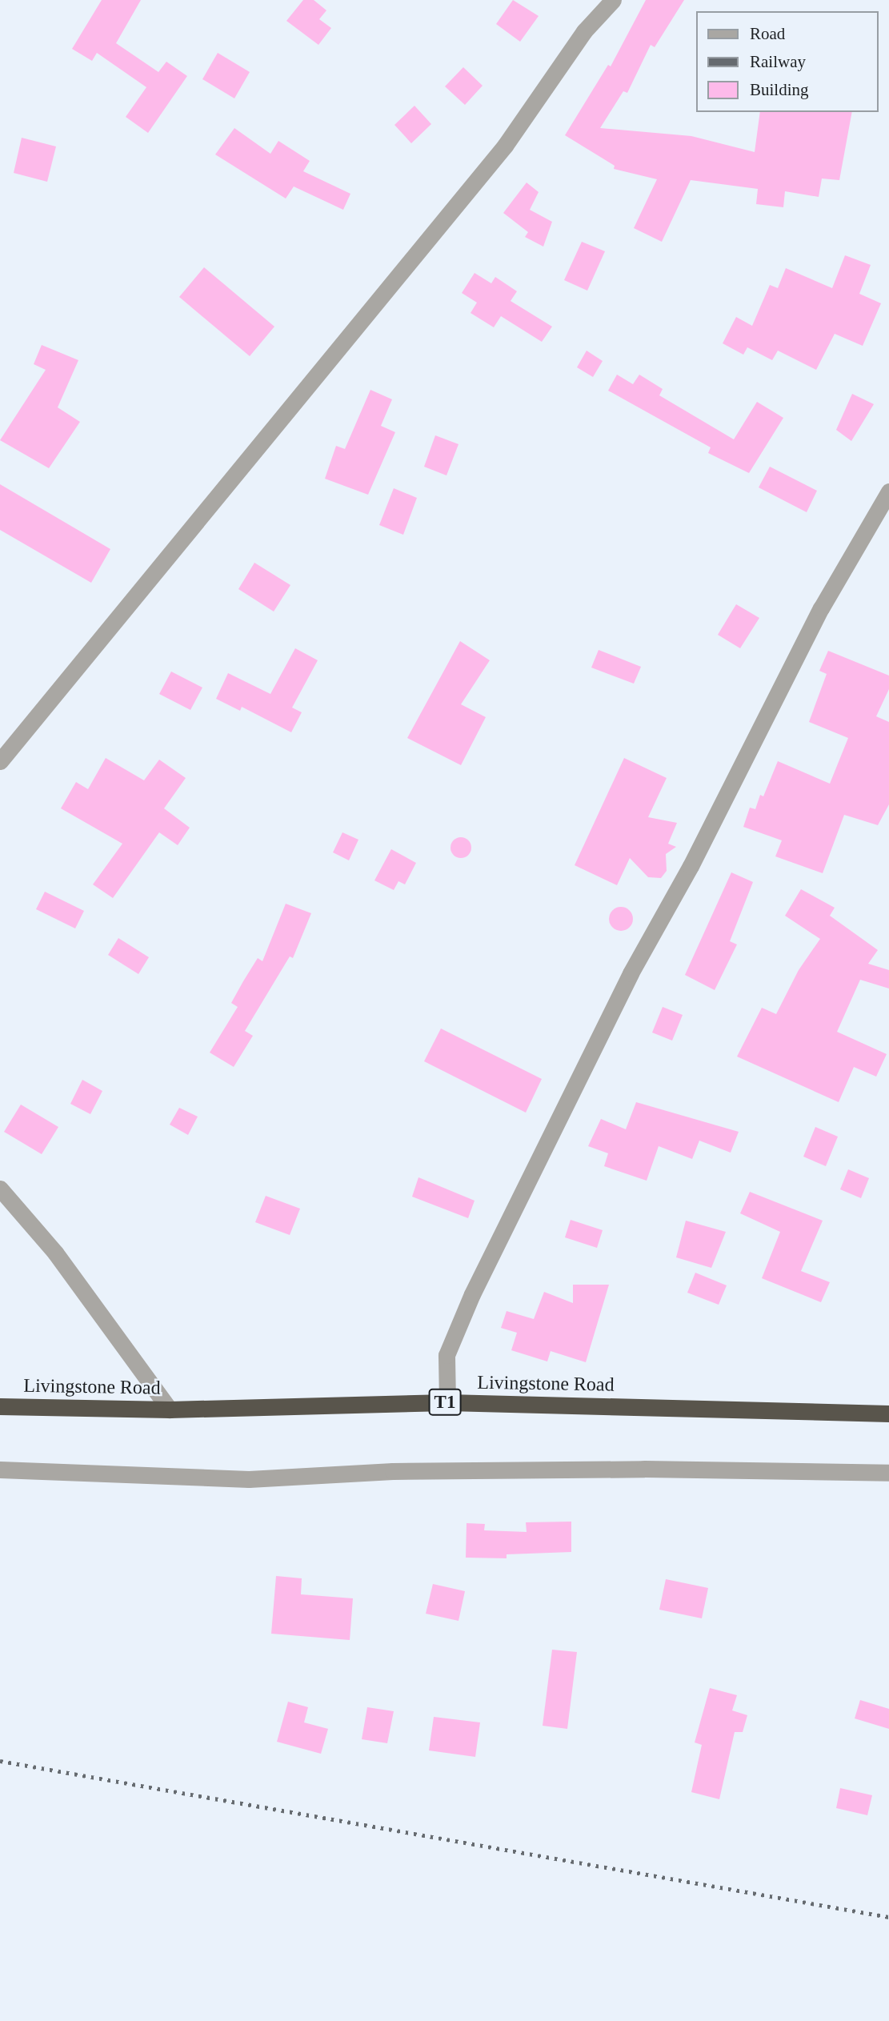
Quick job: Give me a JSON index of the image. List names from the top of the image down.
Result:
{
  "streets": {
    "highway": ["Livingstone Road", "T1"]
  },
  "legend": ["Road", "Railway", "Building"]
}
